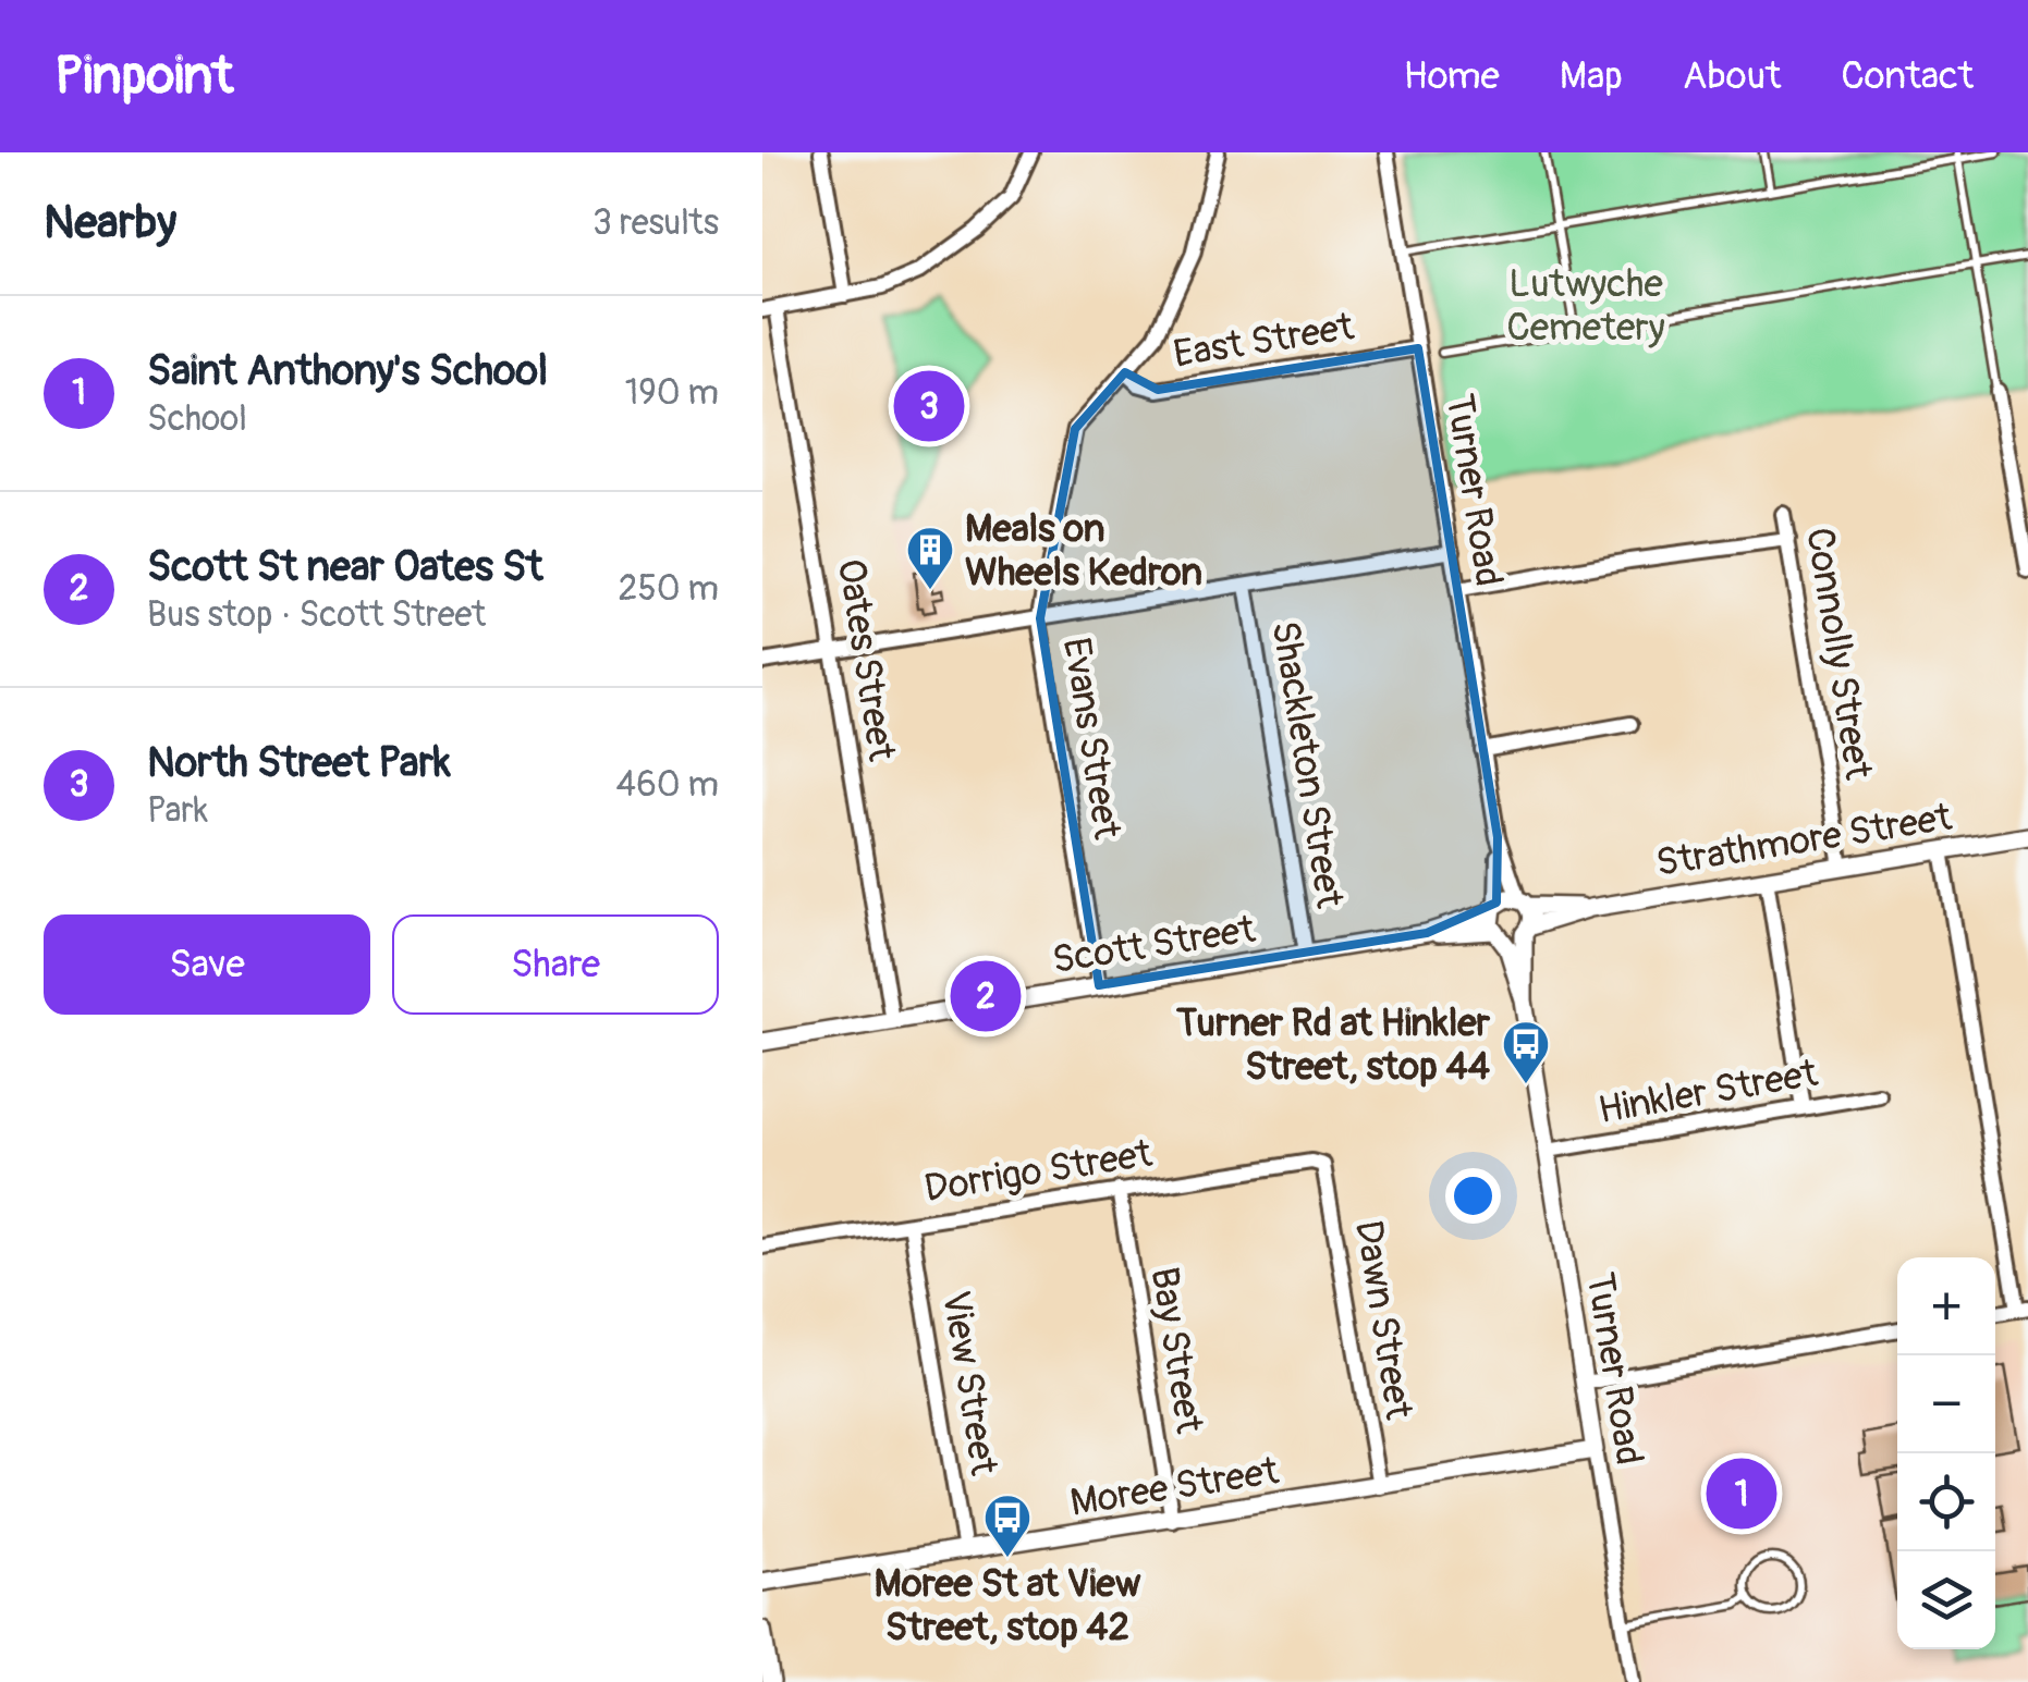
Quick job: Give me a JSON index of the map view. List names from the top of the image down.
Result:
{
  "streets": {
    "street": [
      "East Street",
      "Turner Road",
      "Connolly Street",
      "Oates Street",
      "Evans Street",
      "Shackleton Street",
      "Strathmore Street",
      "Scott Street",
      "Hinkler Street",
      "Dorrigo Street",
      "Dawn Street",
      "Bay Street",
      "View Street",
      "Moree Street"
    ]
  },
  "crossings": [
    ["East Street", "Turner Road"],
    ["East Street", "Evans Street"],
    ["Turner Road", "Strathmore Street"],
    ["Turner Road", "Scott Street"],
    ["Turner Road", "Hinkler Street"],
    ["Turner Road", "Moree Street"],
    ["Connolly Street", "Strathmore Street"],
    ["Oates Street", "Scott Street"],
    ["Evans Street", "Scott Street"],
    ["Shackleton Street", "Scott Street"],
    ["Dorrigo Street", "Dawn Street"],
    ["Dorrigo Street", "Bay Street"],
    ["Dorrigo Street", "View Street"],
    ["Dawn Street", "Moree Street"],
    ["Bay Street", "Moree Street"],
    ["View Street", "Moree Street"]
  ],
  "parks": ["Lutwyche Cemetery"],
  "places": {
    "building": ["Meals on Wheels Kedron"],
    "bus stop": ["Turner Rd at Hinkler Street, stop 44", "Moree St at View Street, stop 42"]
  },
  "page": {
    "header": "Pinpoint",
    "nav": [
      "Home",
      "Map",
      "About",
      "Contact"
    ],
    "heading": ["Nearby", "3 results"],
    "list": [
      {
        "mark": "1",
        "name": "Saint Anthony's School",
        "note": "School",
        "value": "190 m"
      },
      {
        "mark": "2",
        "name": "Scott St near Oates St",
        "note": "Bus stop · Scott Street",
        "value": "250 m"
      },
      {
        "mark": "3",
        "name": "North Street Park",
        "note": "Park",
        "value": "460 m"
      }
    ],
    "pins": ["3", "2", "1"],
    "buttons": ["Save", "Share"],
    "map_buttons": ["+", "−"]
  }
}
